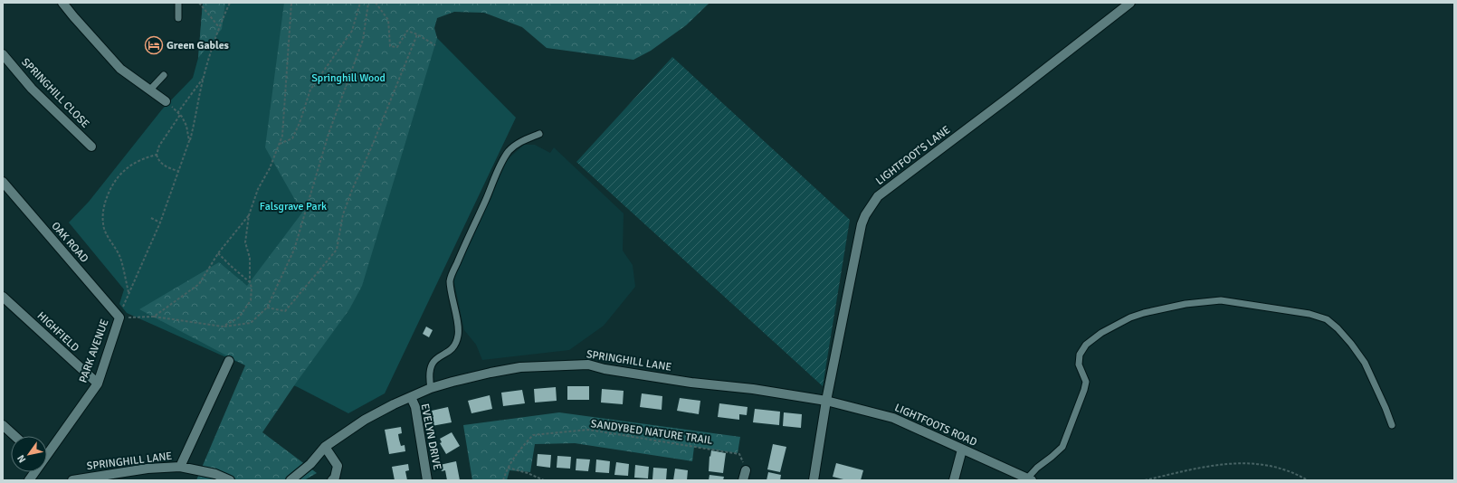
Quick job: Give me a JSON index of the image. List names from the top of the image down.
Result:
{
  "streets": {
    "street": [
      "SPRINGHILL CLOSE",
      "LIGHTFOOT'S LANE",
      "OAK ROAD",
      "HIGHFIELD",
      "PARK AVENUE",
      "SPRINGHILL LANE",
      "LIGHTFOOTS ROAD",
      "EVELYN DRIVE"
    ],
    "path": ["SANDYBED NATURE TRAIL"]
  },
  "crossings": [
    ["LIGHTFOOT'S LANE", "SPRINGHILL LANE"],
    ["LIGHTFOOT'S LANE", "LIGHTFOOTS ROAD"],
    ["OAK ROAD", "PARK AVENUE"],
    ["HIGHFIELD", "PARK AVENUE"],
    ["SPRINGHILL LANE", "LIGHTFOOTS ROAD"],
    ["SPRINGHILL LANE", "EVELYN DRIVE"]
  ],
  "parks": ["Springhill Wood", "Falsgrave Park"],
  "places": {
    "hotel": ["Green Gables"]
  },
  "north": "bottom left"
}
